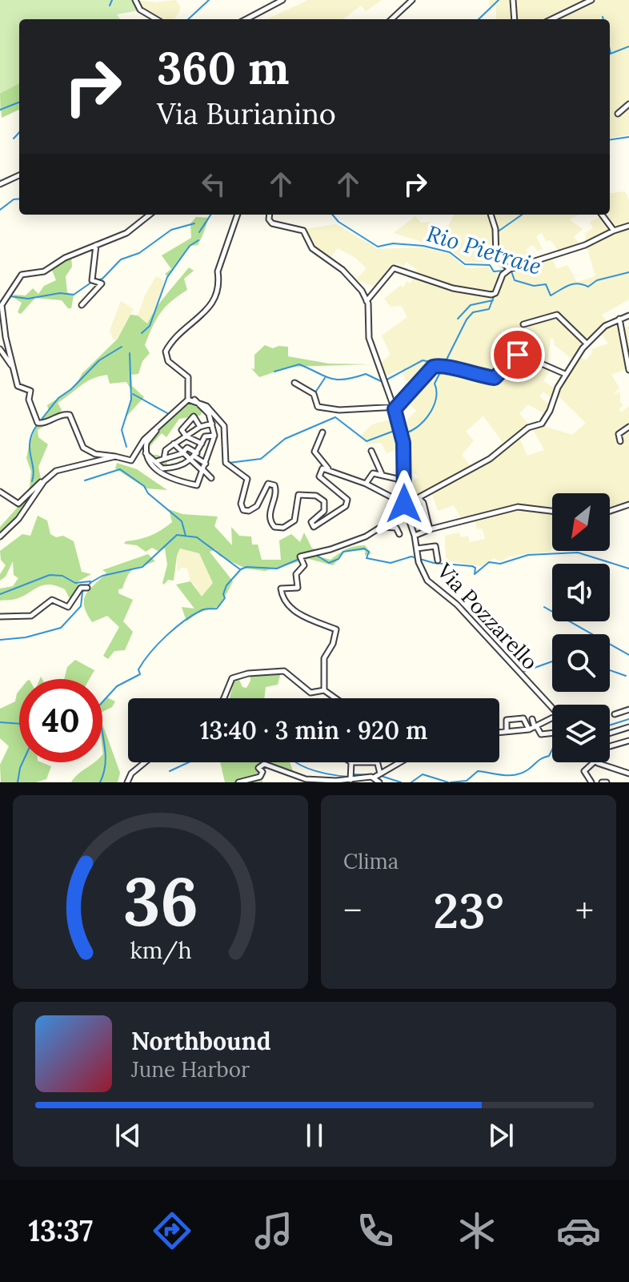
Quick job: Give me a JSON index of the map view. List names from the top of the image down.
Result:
{
  "streets": {
    "street": ["Via Pozzarello"]
  },
  "water": ["Rio Pietraie"],
  "north": "bottom left",
  "page": {
    "turn": ["360 m", "Via Burianino"],
    "limit": "40",
    "trip": "13:40 · 3 min · 920 m",
    "tile": "Clima",
    "heat": ["−", "23°", "+"],
    "song": ["Northbound", "June Harbor"],
    "tabs": "13:37",
    "gauge": ["36", "km/h"]
  }
}
